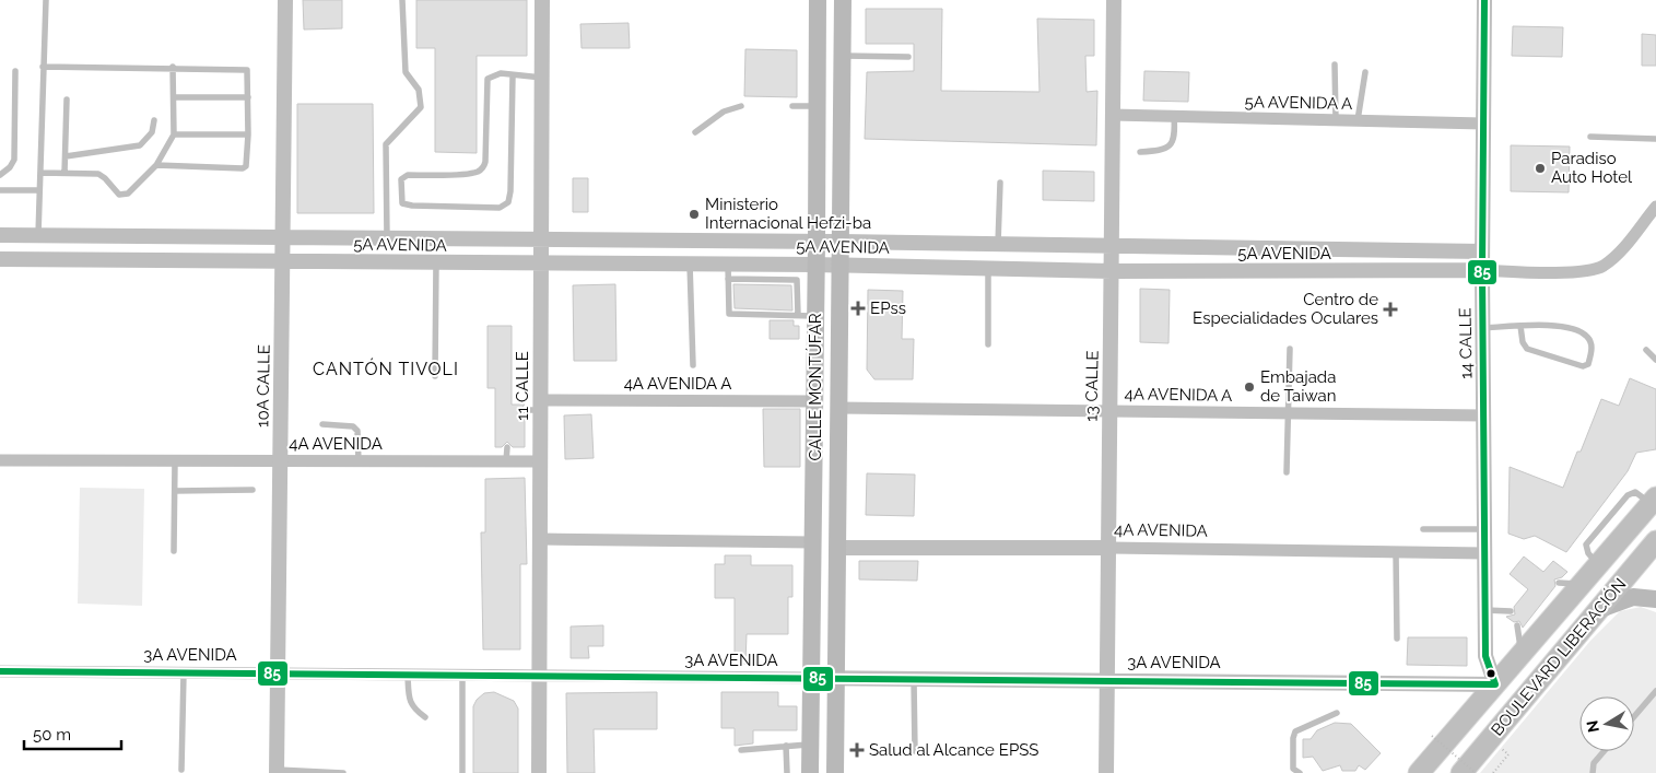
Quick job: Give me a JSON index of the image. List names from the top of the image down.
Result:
{
  "streets": {
    "highway": ["BOULEVARD LIBERACIÓN"],
    "main road": ["CALLE MONTÚFAR"],
    "street": [
      "5A AVENIDA A",
      "5A AVENIDA",
      "14 CALLE",
      "4A AVENIDA A",
      "10A CALLE",
      "11 CALLE",
      "13 CALLE",
      "4A AVENIDA",
      "3A AVENIDA"
    ]
  },
  "crossings": [
    ["5A AVENIDA A", "14 CALLE"],
    ["5A AVENIDA A", "13 CALLE"],
    ["5A AVENIDA", "14 CALLE"],
    ["5A AVENIDA", "10A CALLE"],
    ["5A AVENIDA", "11 CALLE"],
    ["5A AVENIDA", "13 CALLE"],
    ["5A AVENIDA", "CALLE MONTÚFAR"],
    ["14 CALLE", "4A AVENIDA A"],
    ["14 CALLE", "4A AVENIDA"],
    ["14 CALLE", "3A AVENIDA"],
    ["14 CALLE", "BOULEVARD LIBERACIÓN"],
    ["4A AVENIDA A", "11 CALLE"],
    ["4A AVENIDA A", "13 CALLE"],
    ["4A AVENIDA A", "CALLE MONTÚFAR"],
    ["10A CALLE", "4A AVENIDA"],
    ["10A CALLE", "3A AVENIDA"],
    ["11 CALLE", "4A AVENIDA"],
    ["11 CALLE", "3A AVENIDA"],
    ["13 CALLE", "4A AVENIDA"],
    ["13 CALLE", "3A AVENIDA"],
    ["CALLE MONTÚFAR", "4A AVENIDA"],
    ["CALLE MONTÚFAR", "3A AVENIDA"],
    ["3A AVENIDA", "BOULEVARD LIBERACIÓN"]
  ],
  "districts": ["CANTÓN TIVOLI"],
  "places": {
    "other": ["Paradiso Auto Hotel", "Ministerio Internacional Hefzi-ba", "Embajada de Taiwan"],
    "health": ["EPss", "Centro de Especialidades Oculares", "Salud al Alcance EPSS"]
  },
  "lines": ["transit line 85"],
  "scale_bar": "50 m",
  "north": "left"
}
